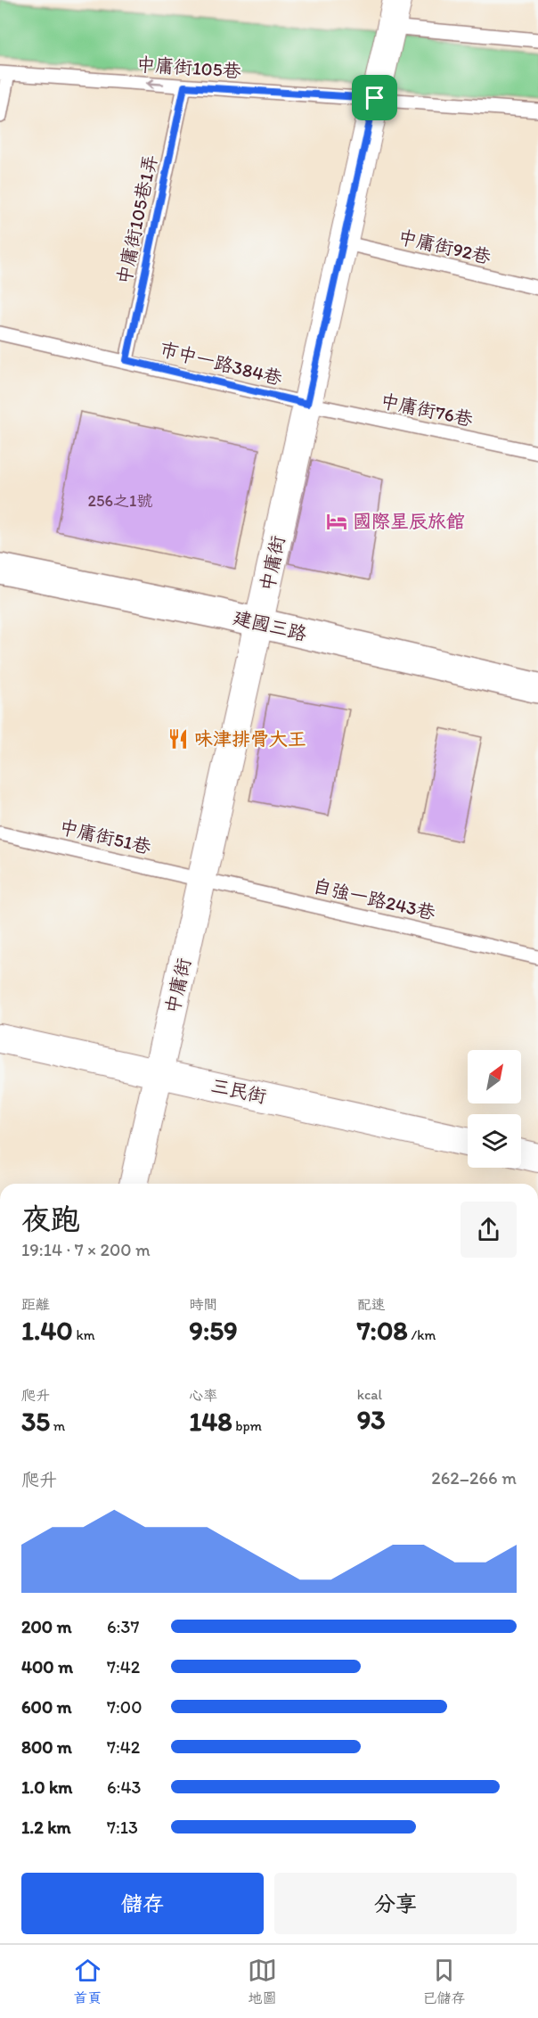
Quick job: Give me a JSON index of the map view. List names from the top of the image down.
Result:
{
  "streets": {
    "street": ["中庸街", "建國三路", "三民街"],
    "lane": [
      "中庸街105巷",
      "中庸街105巷1弄",
      "中庸街92巷",
      "市中一路384巷",
      "中庸街76巷",
      "中庸街51巷",
      "自強一路243巷"
    ]
  },
  "crossings": [
    ["中庸街105巷", "中庸街105巷1弄"],
    ["中庸街105巷", "中庸街"],
    ["中庸街105巷1弄", "市中一路384巷"],
    ["中庸街92巷", "中庸街"],
    ["市中一路384巷", "中庸街76巷"],
    ["市中一路384巷", "中庸街"],
    ["中庸街76巷", "中庸街"],
    ["中庸街", "建國三路"],
    ["中庸街", "中庸街51巷"],
    ["中庸街", "自強一路243巷"],
    ["中庸街", "三民街"],
    ["中庸街51巷", "自強一路243巷"]
  ],
  "places": {
    "hotel": ["國際星辰旅館"],
    "restaurant": ["味津排骨大王"]
  },
  "house_numbers": ["256之1號"],
  "north": "top right",
  "page": {
    "heading": ["夜跑", "19:14 · 7 × 200 m"],
    "stats": [
      ["距離", "1.40 km"],
      ["時間", "9:59"],
      ["配速", "7:08 /km"],
      ["爬升", "35 m"],
      ["心率", "148 bpm"],
      ["kcal", "93"]
    ],
    "chart": ["爬升", "262–266 m"],
    "list": [
      {
        "name": "200 m",
        "note": "6:37"
      },
      {
        "name": "400 m",
        "note": "7:42"
      },
      {
        "name": "600 m",
        "note": "7:00"
      },
      {
        "name": "800 m",
        "note": "7:42"
      },
      {
        "name": "1.0 km",
        "note": "6:43"
      },
      {
        "name": "1.2 km",
        "note": "7:13"
      }
    ],
    "buttons": ["儲存", "分享"],
    "tabs": ["首頁", "地圖", "已儲存"]
  }
}
